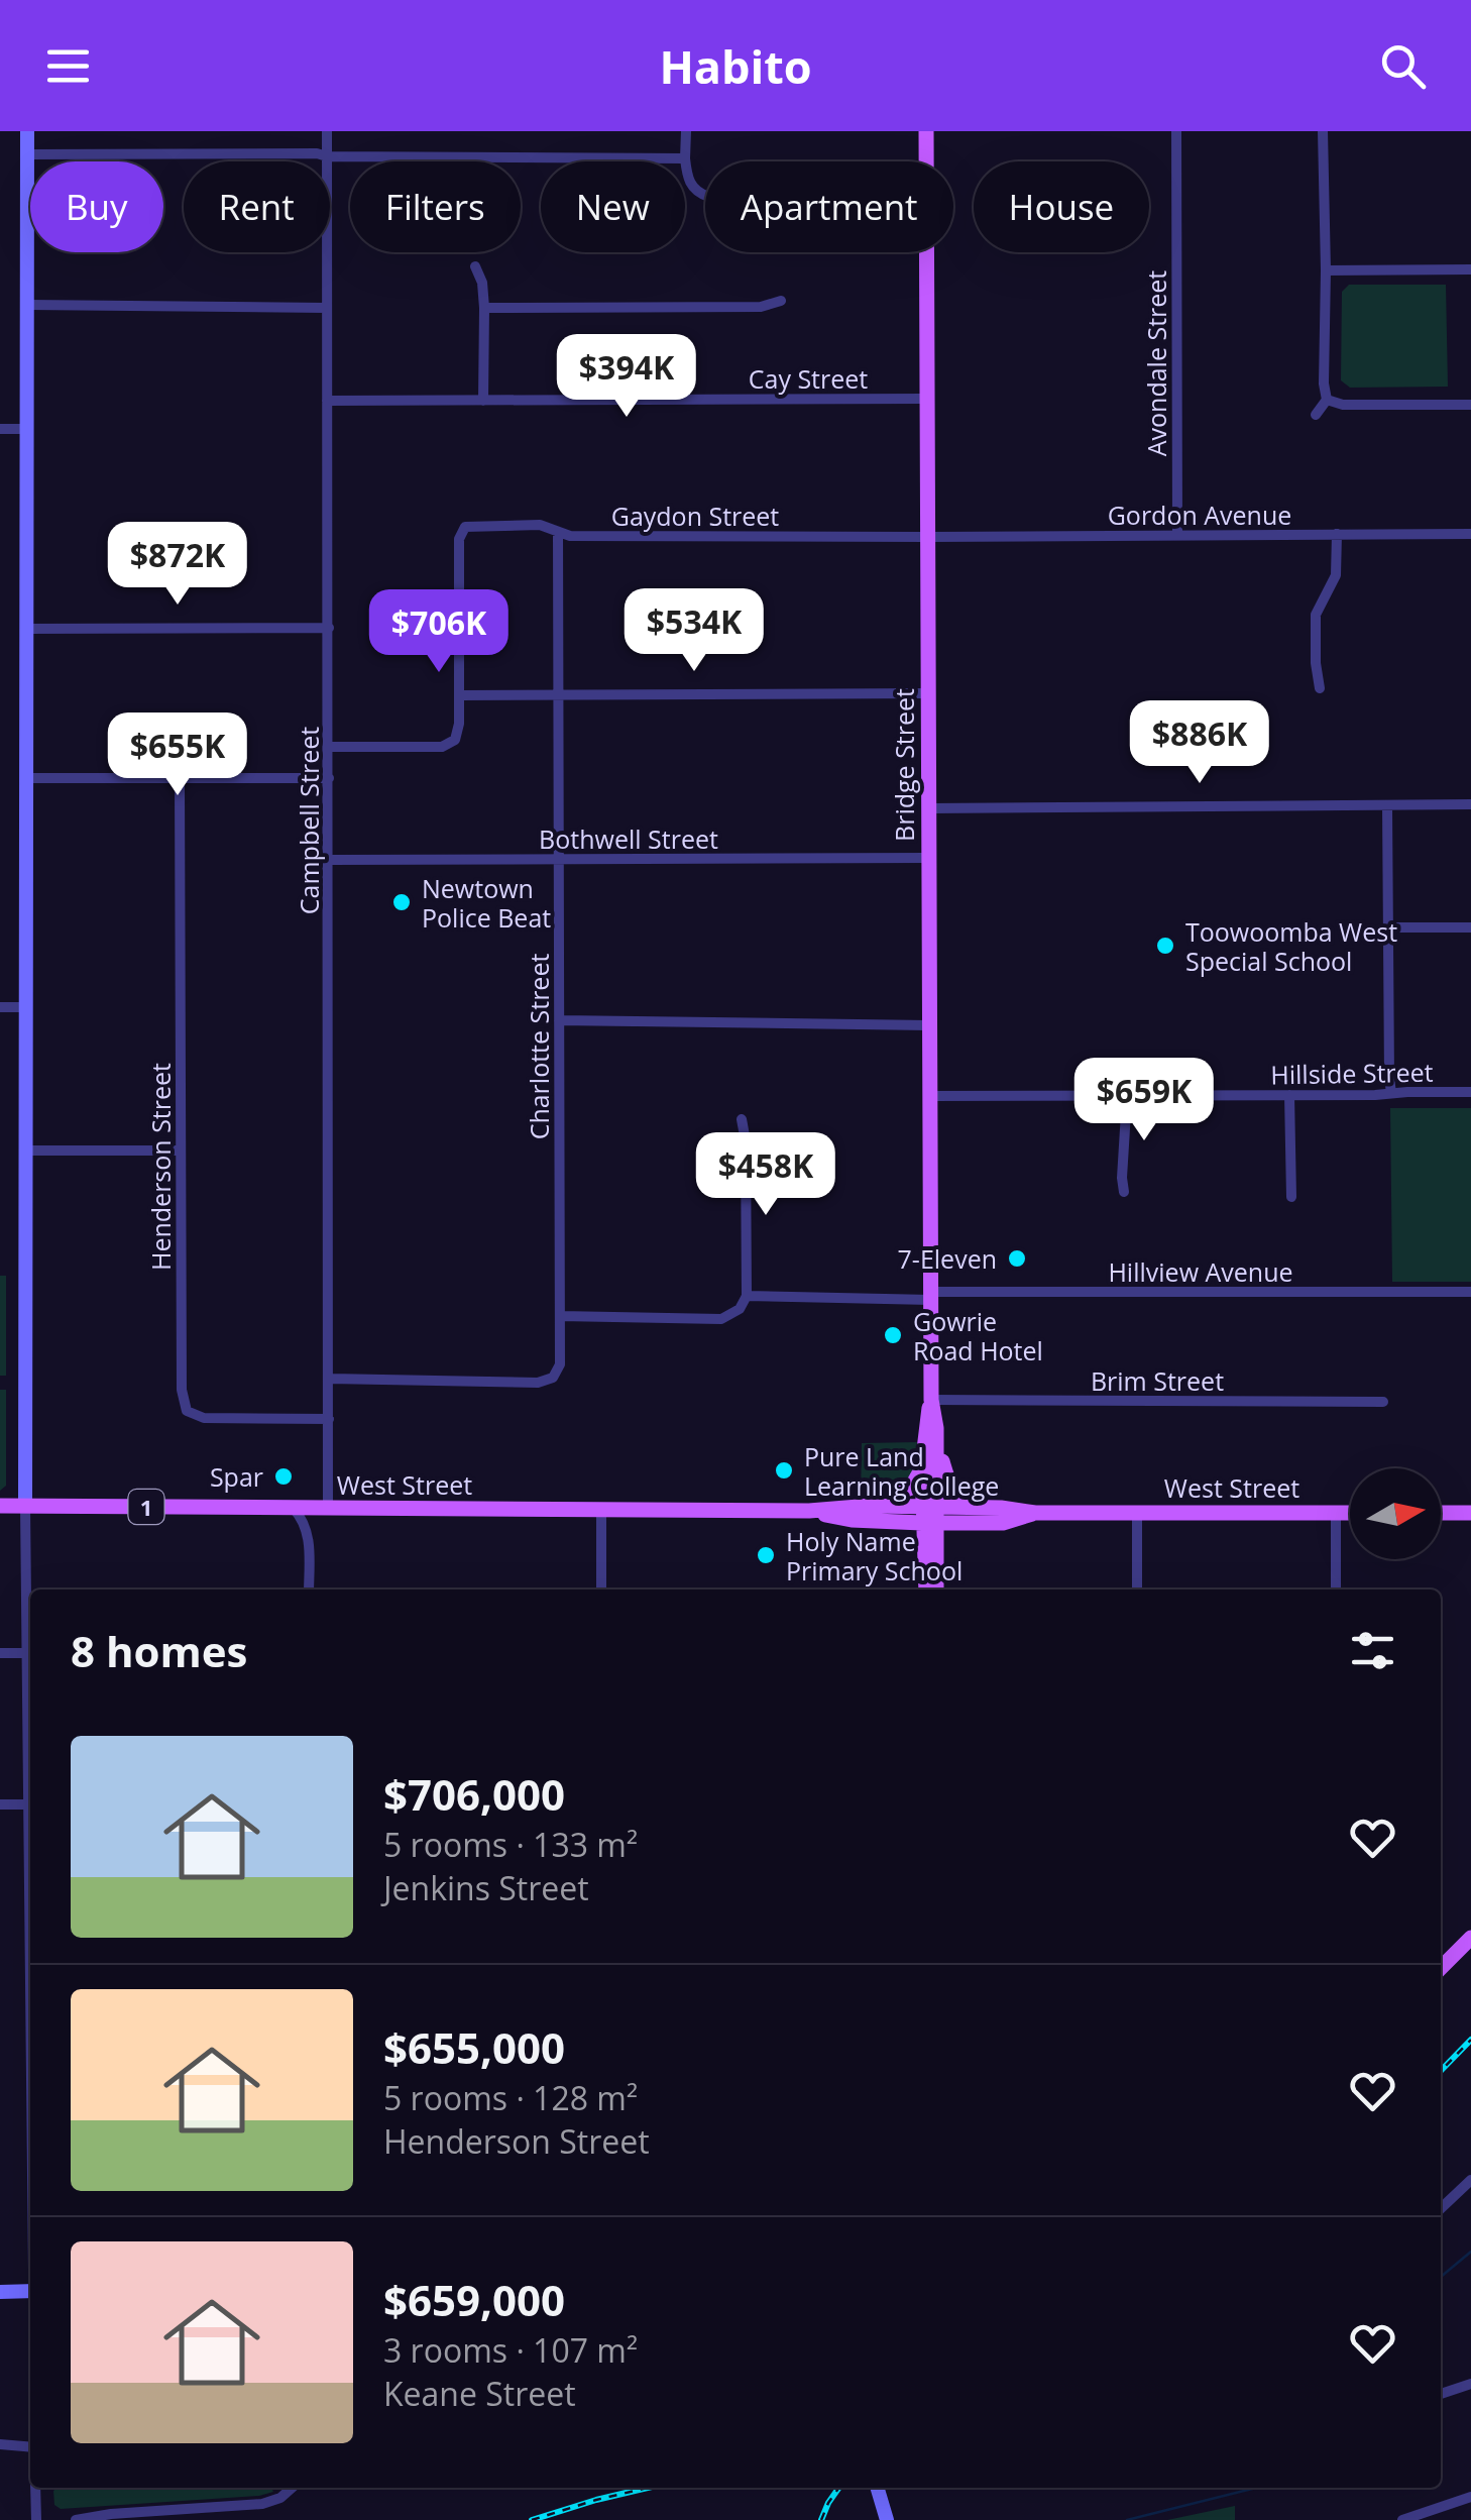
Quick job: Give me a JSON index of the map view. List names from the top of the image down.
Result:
{
  "streets": {
    "main road": ["Bridge Street", "West Street", "1"],
    "street": [
      "Avondale Street",
      "Cay Street",
      "Gordon Avenue",
      "Gaydon Street",
      "Campbell Street",
      "Bothwell Street",
      "Charlotte Street",
      "Hillside Street",
      "Henderson Street",
      "Hillview Avenue",
      "Brim Street"
    ]
  },
  "crossings": [
    ["Avondale Street", "Gordon Avenue"],
    ["Cay Street", "Bridge Street"],
    ["Cay Street", "Campbell Street"],
    ["Gordon Avenue", "Gaydon Street"],
    ["Gordon Avenue", "Bridge Street"],
    ["Gaydon Street", "Bridge Street"],
    ["Gaydon Street", "Charlotte Street"],
    ["Bridge Street", "Bothwell Street"],
    ["Bridge Street", "Hillside Street"],
    ["Bridge Street", "Hillview Avenue"],
    ["Bridge Street", "Brim Street"],
    ["Bridge Street", "West Street"],
    ["Campbell Street", "Bothwell Street"],
    ["Campbell Street", "Charlotte Street"],
    ["Campbell Street", "Henderson Street"],
    ["Campbell Street", "West Street"],
    ["Bothwell Street", "Charlotte Street"]
  ],
  "places": [
    "Newtown Police Beat",
    "Toowoomba West Special School",
    "7-Eleven",
    "Gowrie Road Hotel",
    "Pure Land Learning College",
    "Spar",
    "Holy Name Primary School"
  ],
  "north": "right",
  "page": {
    "header": "Habito",
    "chip": [
      "Buy",
      "Rent",
      "Filters",
      "New",
      "Apartment",
      "House"
    ],
    "price": [
      "$394K",
      "$872K",
      "$534K",
      "$706K",
      "$886K",
      "$655K",
      "$659K",
      "$458K"
    ],
    "heading": "8 homes",
    "list": [
      {
        "name": "$706,000",
        "note": "5 rooms · 133 m² · Jenkins Street"
      },
      {
        "name": "$655,000",
        "note": "5 rooms · 128 m² · Henderson Street"
      },
      {
        "name": "$659,000",
        "note": "3 rooms · 107 m² · Keane Street"
      }
    ]
  }
}
